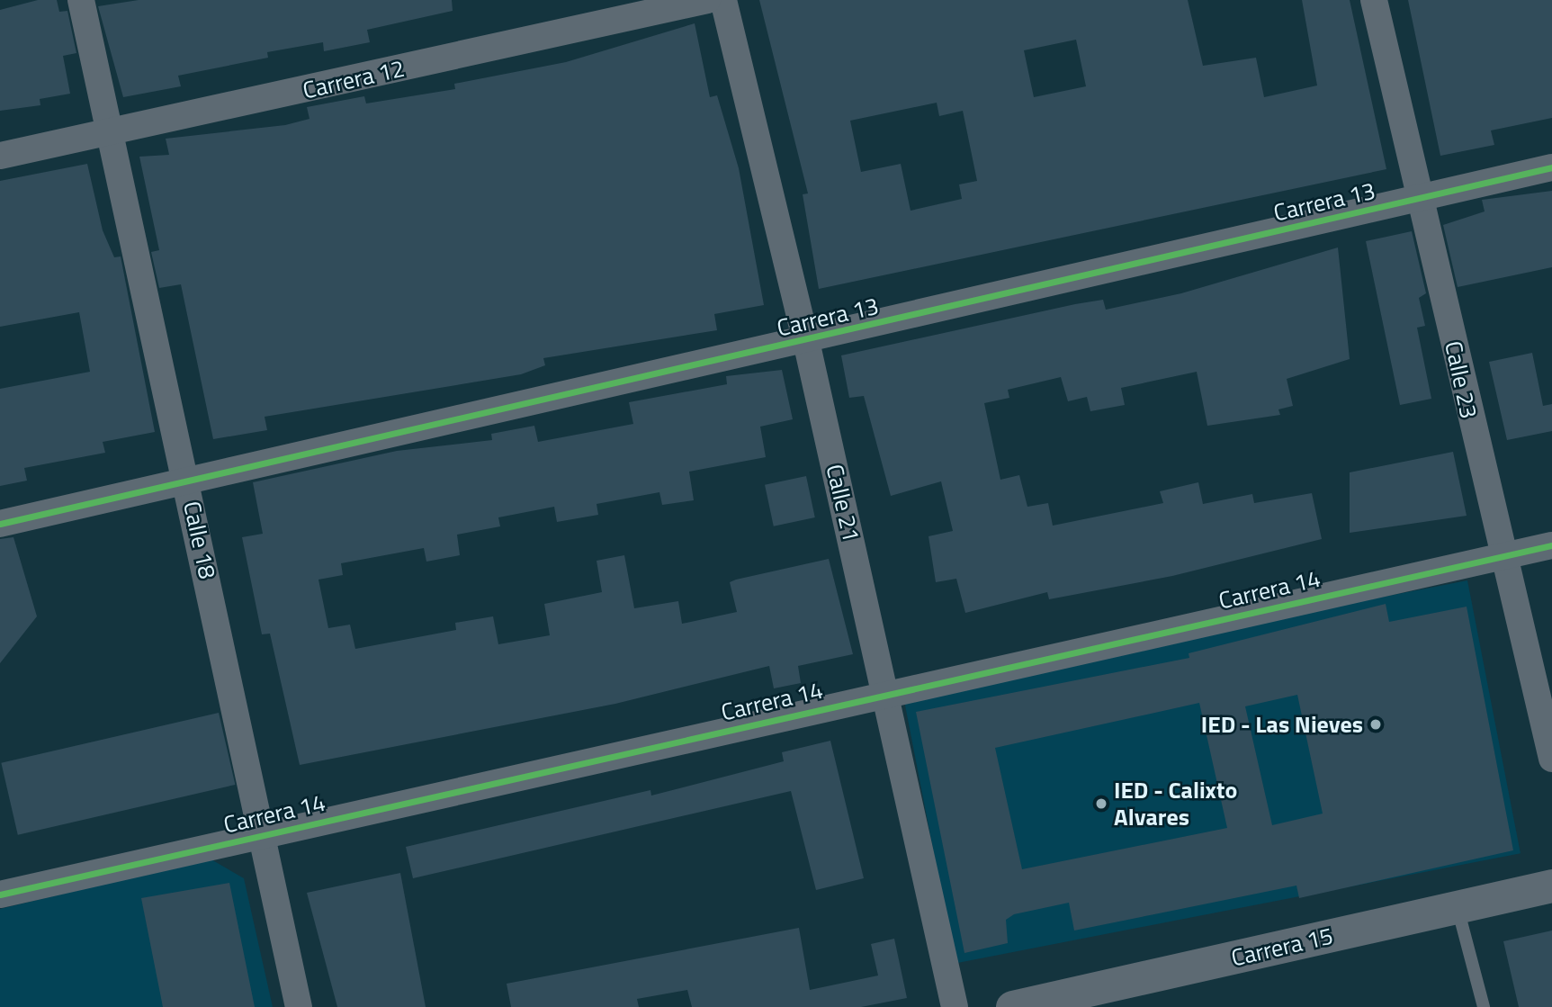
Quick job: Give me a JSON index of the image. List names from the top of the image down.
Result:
{
  "streets": {
    "street": [
      "Carrera 12",
      "Carrera 13",
      "Calle 23",
      "Calle 21",
      "Calle 18",
      "Carrera 14",
      "Carrera 15"
    ]
  },
  "crossings": [
    ["Carrera 12", "Calle 18"],
    ["Carrera 13", "Calle 23"],
    ["Carrera 13", "Calle 21"],
    ["Carrera 13", "Calle 18"],
    ["Calle 23", "Carrera 14"],
    ["Calle 21", "Carrera 14"],
    ["Calle 18", "Carrera 14"]
  ],
  "places": ["IED - Las Nieves", "IED - Calixto Alvares"]
}
